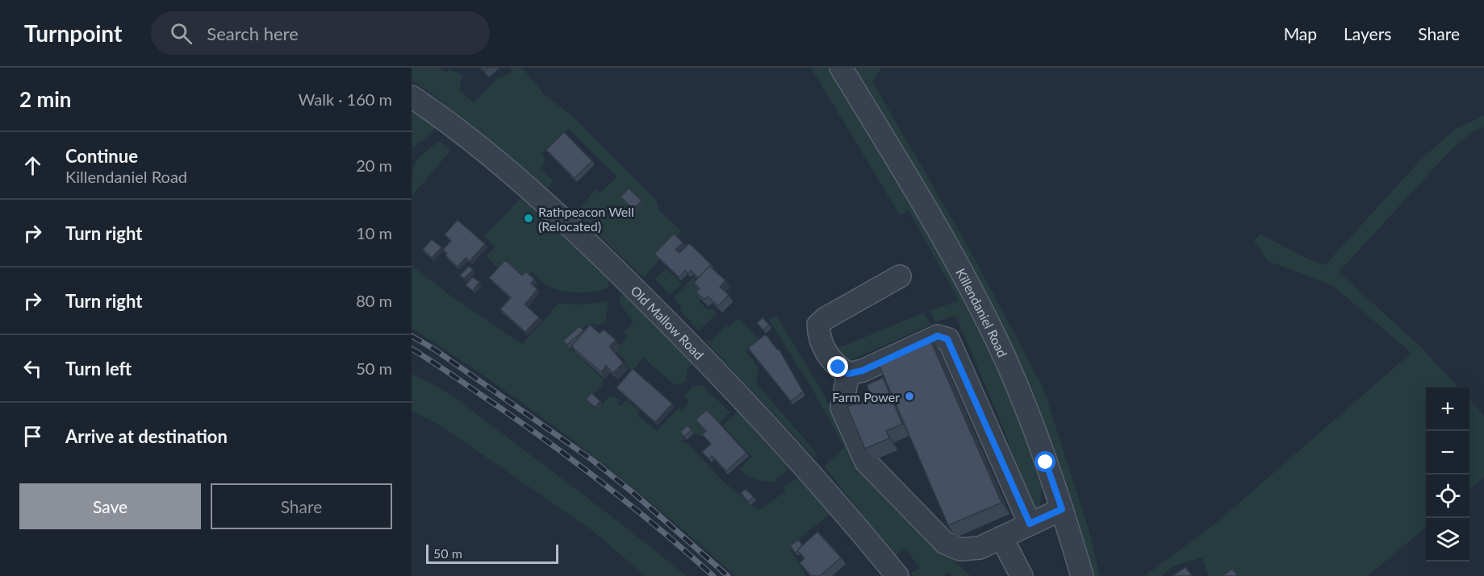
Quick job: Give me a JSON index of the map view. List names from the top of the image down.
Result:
{
  "streets": {
    "street": ["Killendaniel Road", "Old Mallow Road"]
  },
  "places": ["Rathpeacon Well (Relocated)", "Farm Power"],
  "scale_bar": "50 m",
  "page": {
    "header": "Turnpoint",
    "search": "Search here",
    "nav": ["Map", "Layers", "Share"],
    "heading": ["2 min", "Walk · 160 m"],
    "list": [
      ["Continue", "Killendaniel Road", "20 m"],
      ["Turn right", "10 m"],
      ["Turn right", "80 m"],
      ["Turn left", "50 m"],
      "Arrive at destination"
    ],
    "map_buttons": ["+", "−"],
    "buttons": ["Save", "Share"],
    "scale": "50 m"
  }
}
